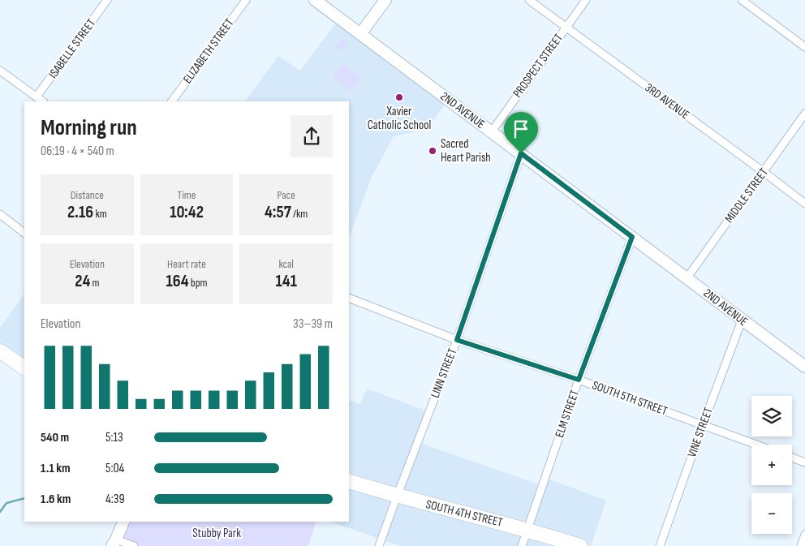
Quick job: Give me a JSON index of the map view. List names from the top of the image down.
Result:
{
  "streets": {
    "highway": ["SOUTH 4TH STREET"],
    "street": [
      "ISABELLE STREET",
      "ELIZABETH STREET",
      "PROSPECT STREET",
      "3RD AVENUE",
      "2ND AVENUE",
      "MIDDLE STREET",
      "LINN STREET",
      "SOUTH 5TH STREET",
      "ELM STREET",
      "VINE STREET"
    ]
  },
  "crossings": [
    ["PROSPECT STREET", "3RD AVENUE"],
    ["PROSPECT STREET", "2ND AVENUE"],
    ["3RD AVENUE", "MIDDLE STREET"],
    ["2ND AVENUE", "MIDDLE STREET"],
    ["2ND AVENUE", "LINN STREET"],
    ["2ND AVENUE", "ELM STREET"],
    ["2ND AVENUE", "VINE STREET"],
    ["LINN STREET", "SOUTH 5TH STREET"],
    ["LINN STREET", "SOUTH 4TH STREET"],
    ["SOUTH 5TH STREET", "ELM STREET"],
    ["SOUTH 5TH STREET", "VINE STREET"],
    ["ELM STREET", "SOUTH 4TH STREET"]
  ],
  "parks": ["Stubby Park"],
  "places": ["Xavier Catholic School", "Sacred Heart Parish"],
  "page": {
    "heading": ["Morning run", "06:19 · 4 × 540 m"],
    "stats": [
      ["Distance", "2.16 km"],
      ["Time", "10:42"],
      ["Pace", "4:57 /km"],
      ["Elevation", "24 m"],
      ["Heart rate", "164 bpm"],
      ["kcal", "141"]
    ],
    "chart": ["Elevation", "33–39 m"],
    "map_buttons": ["+", "−"],
    "list": [
      {
        "name": "540 m",
        "note": "5:13"
      },
      {
        "name": "1.1 km",
        "note": "5:04"
      },
      {
        "name": "1.6 km",
        "note": "4:39"
      }
    ]
  }
}
